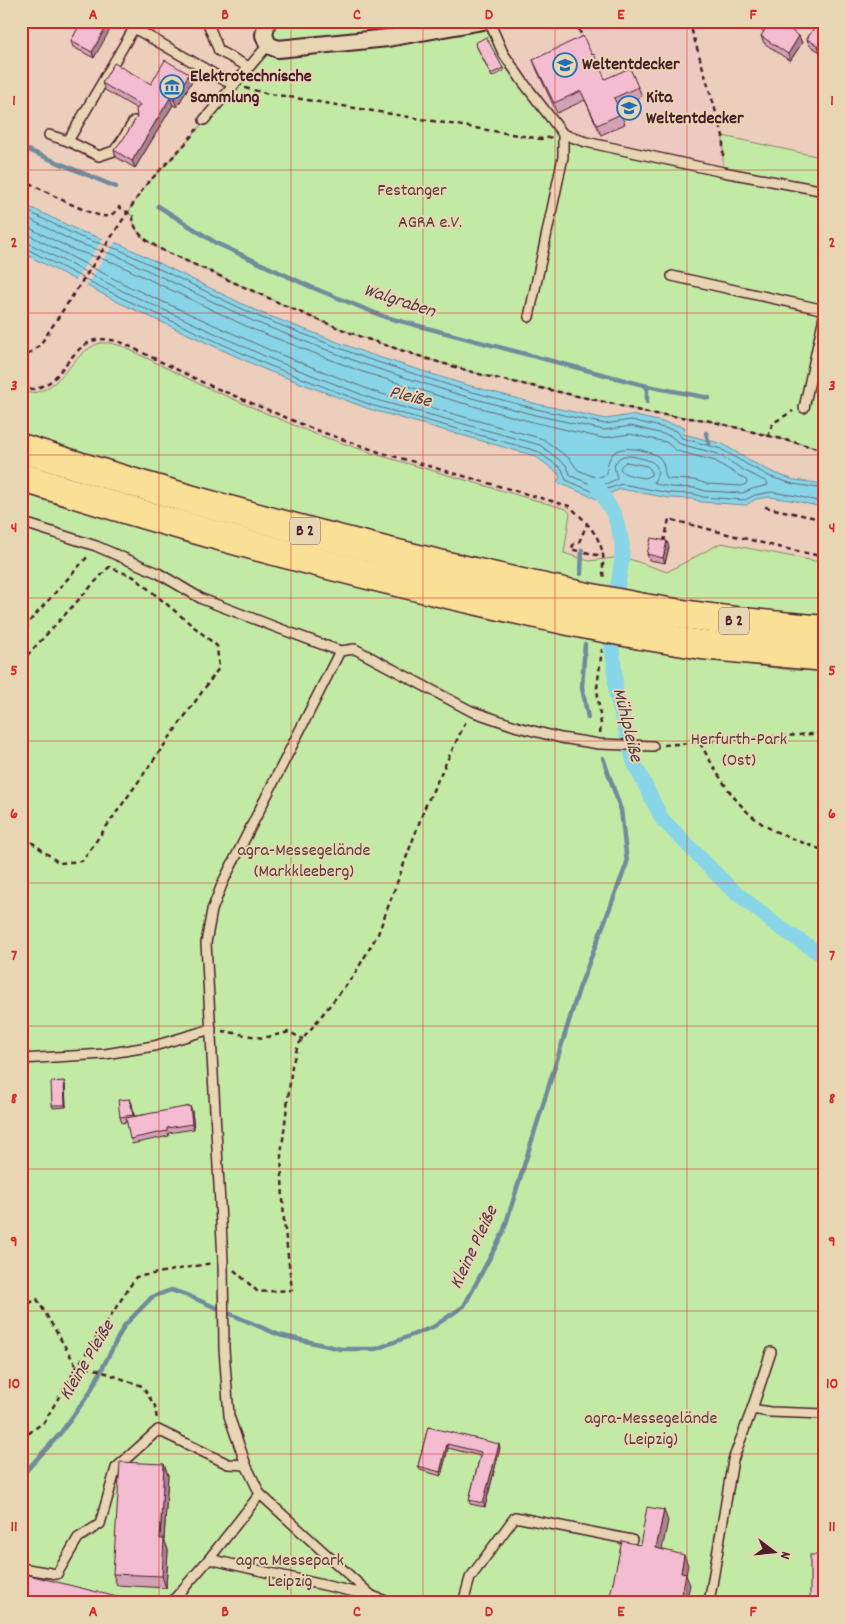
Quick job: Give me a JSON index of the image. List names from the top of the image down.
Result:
{
  "streets": {
    "highway": ["B 2"]
  },
  "water": [
    "Walgraben",
    "Pleiße",
    "Mühlpleiße",
    "Kleine Pleiße"
  ],
  "parks": [
    "Festanger",
    "AGRA e.V.",
    "Herfurth-Park (Ost)",
    "agra-Messegelände (Markkleeberg)",
    "agra-Messegelände (Leipzig)",
    "agra Messepark Leipzig"
  ],
  "places": {
    "school or university": ["Weltentdecker", "Kita Weltentdecker"],
    "museum": ["Elektrotechnische Sammlung"]
  },
  "north": "right",
  "grid": {
    "columns": [
      "A",
      "B",
      "C",
      "D",
      "E",
      "F"
    ],
    "rows": [
      "1",
      "2",
      "3",
      "4",
      "5",
      "6",
      "7",
      "8",
      "9",
      "10",
      "11"
    ]
  }
}
